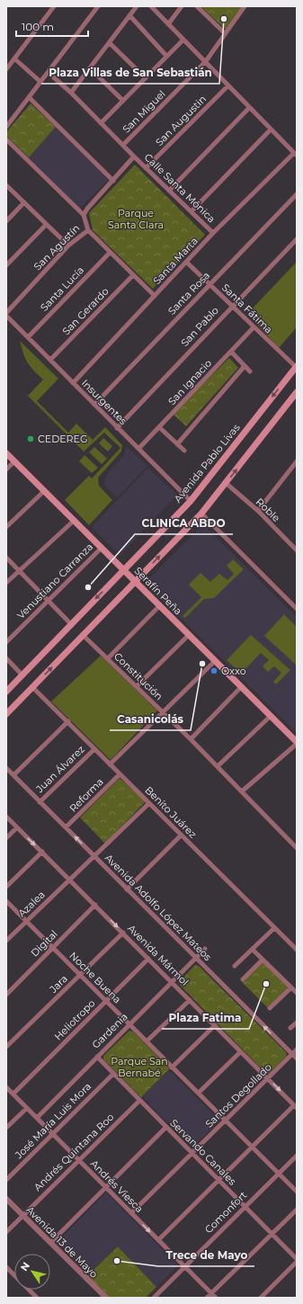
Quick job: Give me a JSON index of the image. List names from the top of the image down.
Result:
{
  "streets": {
    "main road": ["Avenida Pablo Livas", "Serafín Peña"],
    "street": [
      "San Miguel",
      "San Augustin",
      "Calle Santa Mónica",
      "San Agustín",
      "Santa Marta",
      "Santa Lucía",
      "Santa Rosa",
      "Santa Fátima",
      "San Gerardo",
      "San Pablo",
      "San Ignacio",
      "Insurgentes",
      "Roble",
      "Venustiano Carranza",
      "Constitución",
      "Juan Álvarez",
      "Reforma",
      "Benito Juárez",
      "Azalea",
      "Avenida Adolfo López Mateos",
      "Digital",
      "Avenida Mármol",
      "Noche Buena",
      "Jara",
      "Heliotropo",
      "Gardenia",
      "Santos Degollado",
      "José María Luis Mora",
      "Andrés Quintana Roo",
      "Servando Canales",
      "Andrés Viesca",
      "Comonfort",
      "Avenida 13 de Mayo"
    ]
  },
  "crossings": [
    ["San Miguel", "Calle Santa Mónica"],
    ["San Augustin", "Calle Santa Mónica"],
    ["Calle Santa Mónica", "San Agustín"],
    ["Calle Santa Mónica", "Santa Marta"],
    ["San Agustín", "Insurgentes"],
    ["Santa Marta", "Santa Fátima"],
    ["Santa Marta", "Insurgentes"],
    ["Santa Lucía", "Insurgentes"],
    ["Santa Rosa", "Santa Fátima"],
    ["Santa Rosa", "Insurgentes"],
    ["Santa Fátima", "San Pablo"],
    ["Santa Fátima", "San Ignacio"],
    ["Santa Fátima", "Avenida Pablo Livas"],
    ["San Gerardo", "Insurgentes"],
    ["San Pablo", "Insurgentes"],
    ["San Ignacio", "Insurgentes"],
    ["Insurgentes", "Avenida Pablo Livas"],
    ["Avenida Pablo Livas", "Serafín Peña"],
    ["Venustiano Carranza", "Serafín Peña"],
    ["Juan Álvarez", "Benito Juárez"],
    ["Juan Álvarez", "Avenida Adolfo López Mateos"],
    ["Reforma", "Benito Juárez"],
    ["Reforma", "Avenida Adolfo López Mateos"],
    ["Benito Juárez", "Azalea"],
    ["Azalea", "Avenida Adolfo López Mateos"],
    ["Azalea", "Avenida Mármol"],
    ["Azalea", "Noche Buena"],
    ["Avenida Adolfo López Mateos", "Gardenia"],
    ["Avenida Adolfo López Mateos", "Santos Degollado"],
    ["Digital", "Avenida Mármol"],
    ["Digital", "Noche Buena"],
    ["Avenida Mármol", "Jara"],
    ["Avenida Mármol", "Heliotropo"],
    ["Avenida Mármol", "Gardenia"],
    ["Avenida Mármol", "Santos Degollado"],
    ["Noche Buena", "Jara"],
    ["Noche Buena", "Heliotropo"],
    ["Noche Buena", "Gardenia"],
    ["Noche Buena", "Santos Degollado"],
    ["Noche Buena", "Comonfort"],
    ["Heliotropo", "Andrés Viesca"],
    ["Gardenia", "Servando Canales"],
    ["Gardenia", "Andrés Viesca"],
    ["Santos Degollado", "Servando Canales"],
    ["Santos Degollado", "Andrés Viesca"],
    ["José María Luis Mora", "Servando Canales"],
    ["José María Luis Mora", "Andrés Viesca"],
    ["Andrés Quintana Roo", "Servando Canales"],
    ["Andrés Quintana Roo", "Andrés Viesca"],
    ["Andrés Quintana Roo", "Avenida 13 de Mayo"],
    ["Servando Canales", "Comonfort"],
    ["Andrés Viesca", "Comonfort"]
  ],
  "one_way": ["Avenida Adolfo López Mateos"],
  "parks": ["Parque Santa Clara", "Parque San Bernabé"],
  "places": [
    "Plaza Villas de San Sebastián",
    "CEDEREG",
    "CLINICA ABDO",
    "Casanicolás",
    "Oxxo",
    "Plaza Fatima",
    "Trece de Mayo"
  ],
  "scale_bar": "100 m",
  "north": "top left"
}
